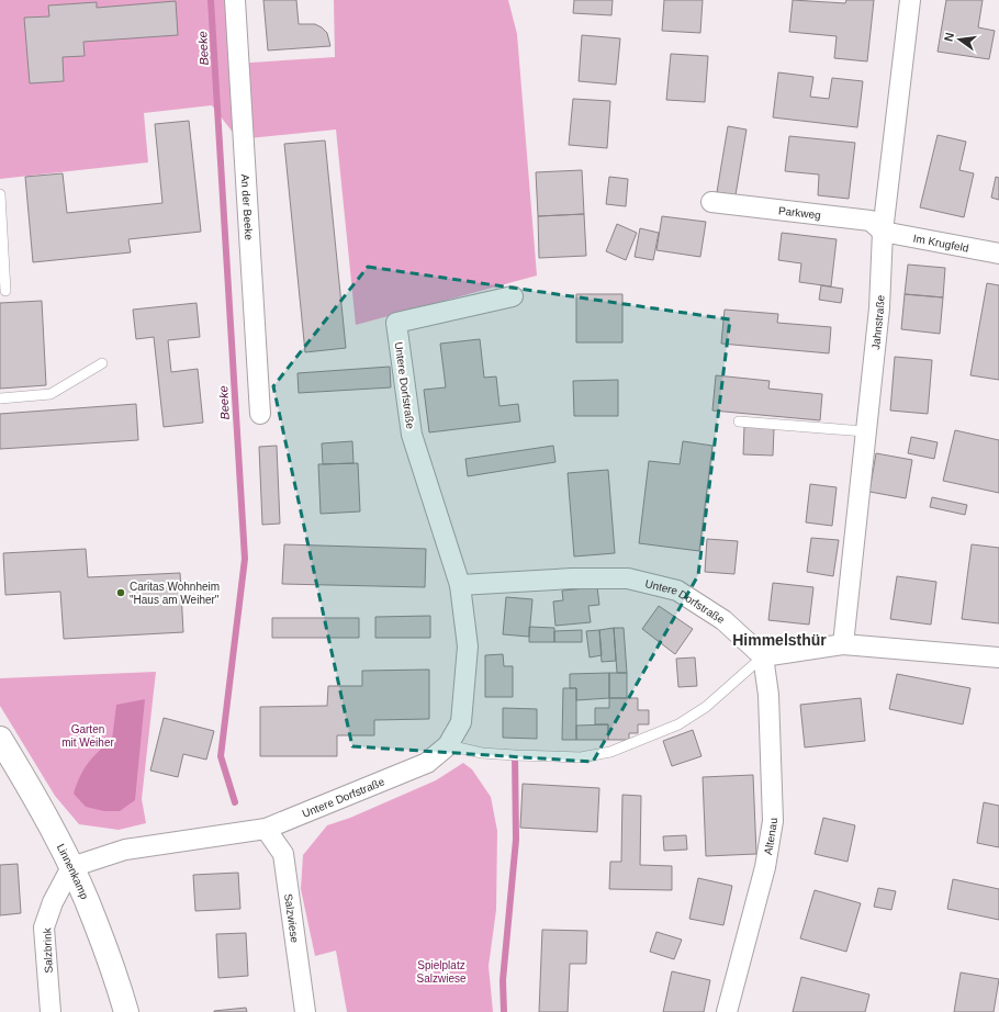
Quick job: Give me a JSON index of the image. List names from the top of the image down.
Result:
{
  "streets": {
    "main road": ["Linnenkamp"],
    "street": [
      "An der Beeke",
      "Parkweg",
      "Im Krugfeld",
      "Jahnstraße",
      "Untere Dorfstraße",
      "Altenau",
      "Salzwiese",
      "Salzbrink"
    ]
  },
  "crossings": [
    ["Parkweg", "Im Krugfeld"],
    ["Parkweg", "Jahnstraße"],
    ["Im Krugfeld", "Jahnstraße"],
    ["Untere Dorfstraße", "Altenau"],
    ["Untere Dorfstraße", "Linnenkamp"],
    ["Untere Dorfstraße", "Salzwiese"],
    ["Untere Dorfstraße", "Salzbrink"],
    ["Linnenkamp", "Salzbrink"]
  ],
  "districts": ["Himmelsthür"],
  "water": ["Beeke"],
  "parks": ["Garten mit Weiher", "Spielplatz Salzwiese"],
  "places": ["Caritas Wohnheim \"Haus am Weiher\""],
  "north": "left"
}
